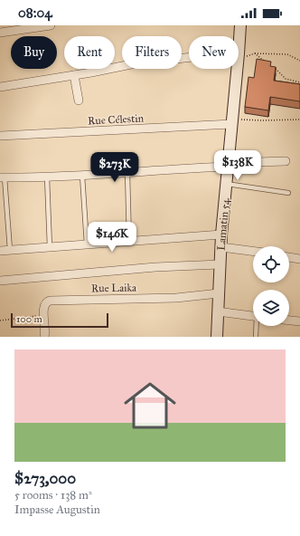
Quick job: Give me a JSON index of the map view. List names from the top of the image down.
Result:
{
  "streets": {
    "street": ["Rue Célestin", "Lamatin 54", "Rue Laika"]
  },
  "crossings": [
    ["Rue Célestin", "Lamatin 54"],
    ["Lamatin 54", "Rue Laika"]
  ],
  "scale_bar": "100 m",
  "page": {
    "status": "08:04",
    "chip": [
      "Buy",
      "Rent",
      "Filters",
      "New"
    ],
    "price": ["$138K", "$273K", "$146K"],
    "scale": "100 m",
    "list": [
      {
        "name": "$273,000",
        "note": "5 rooms · 138 m² · Impasse Augustin"
      }
    ]
  }
}
